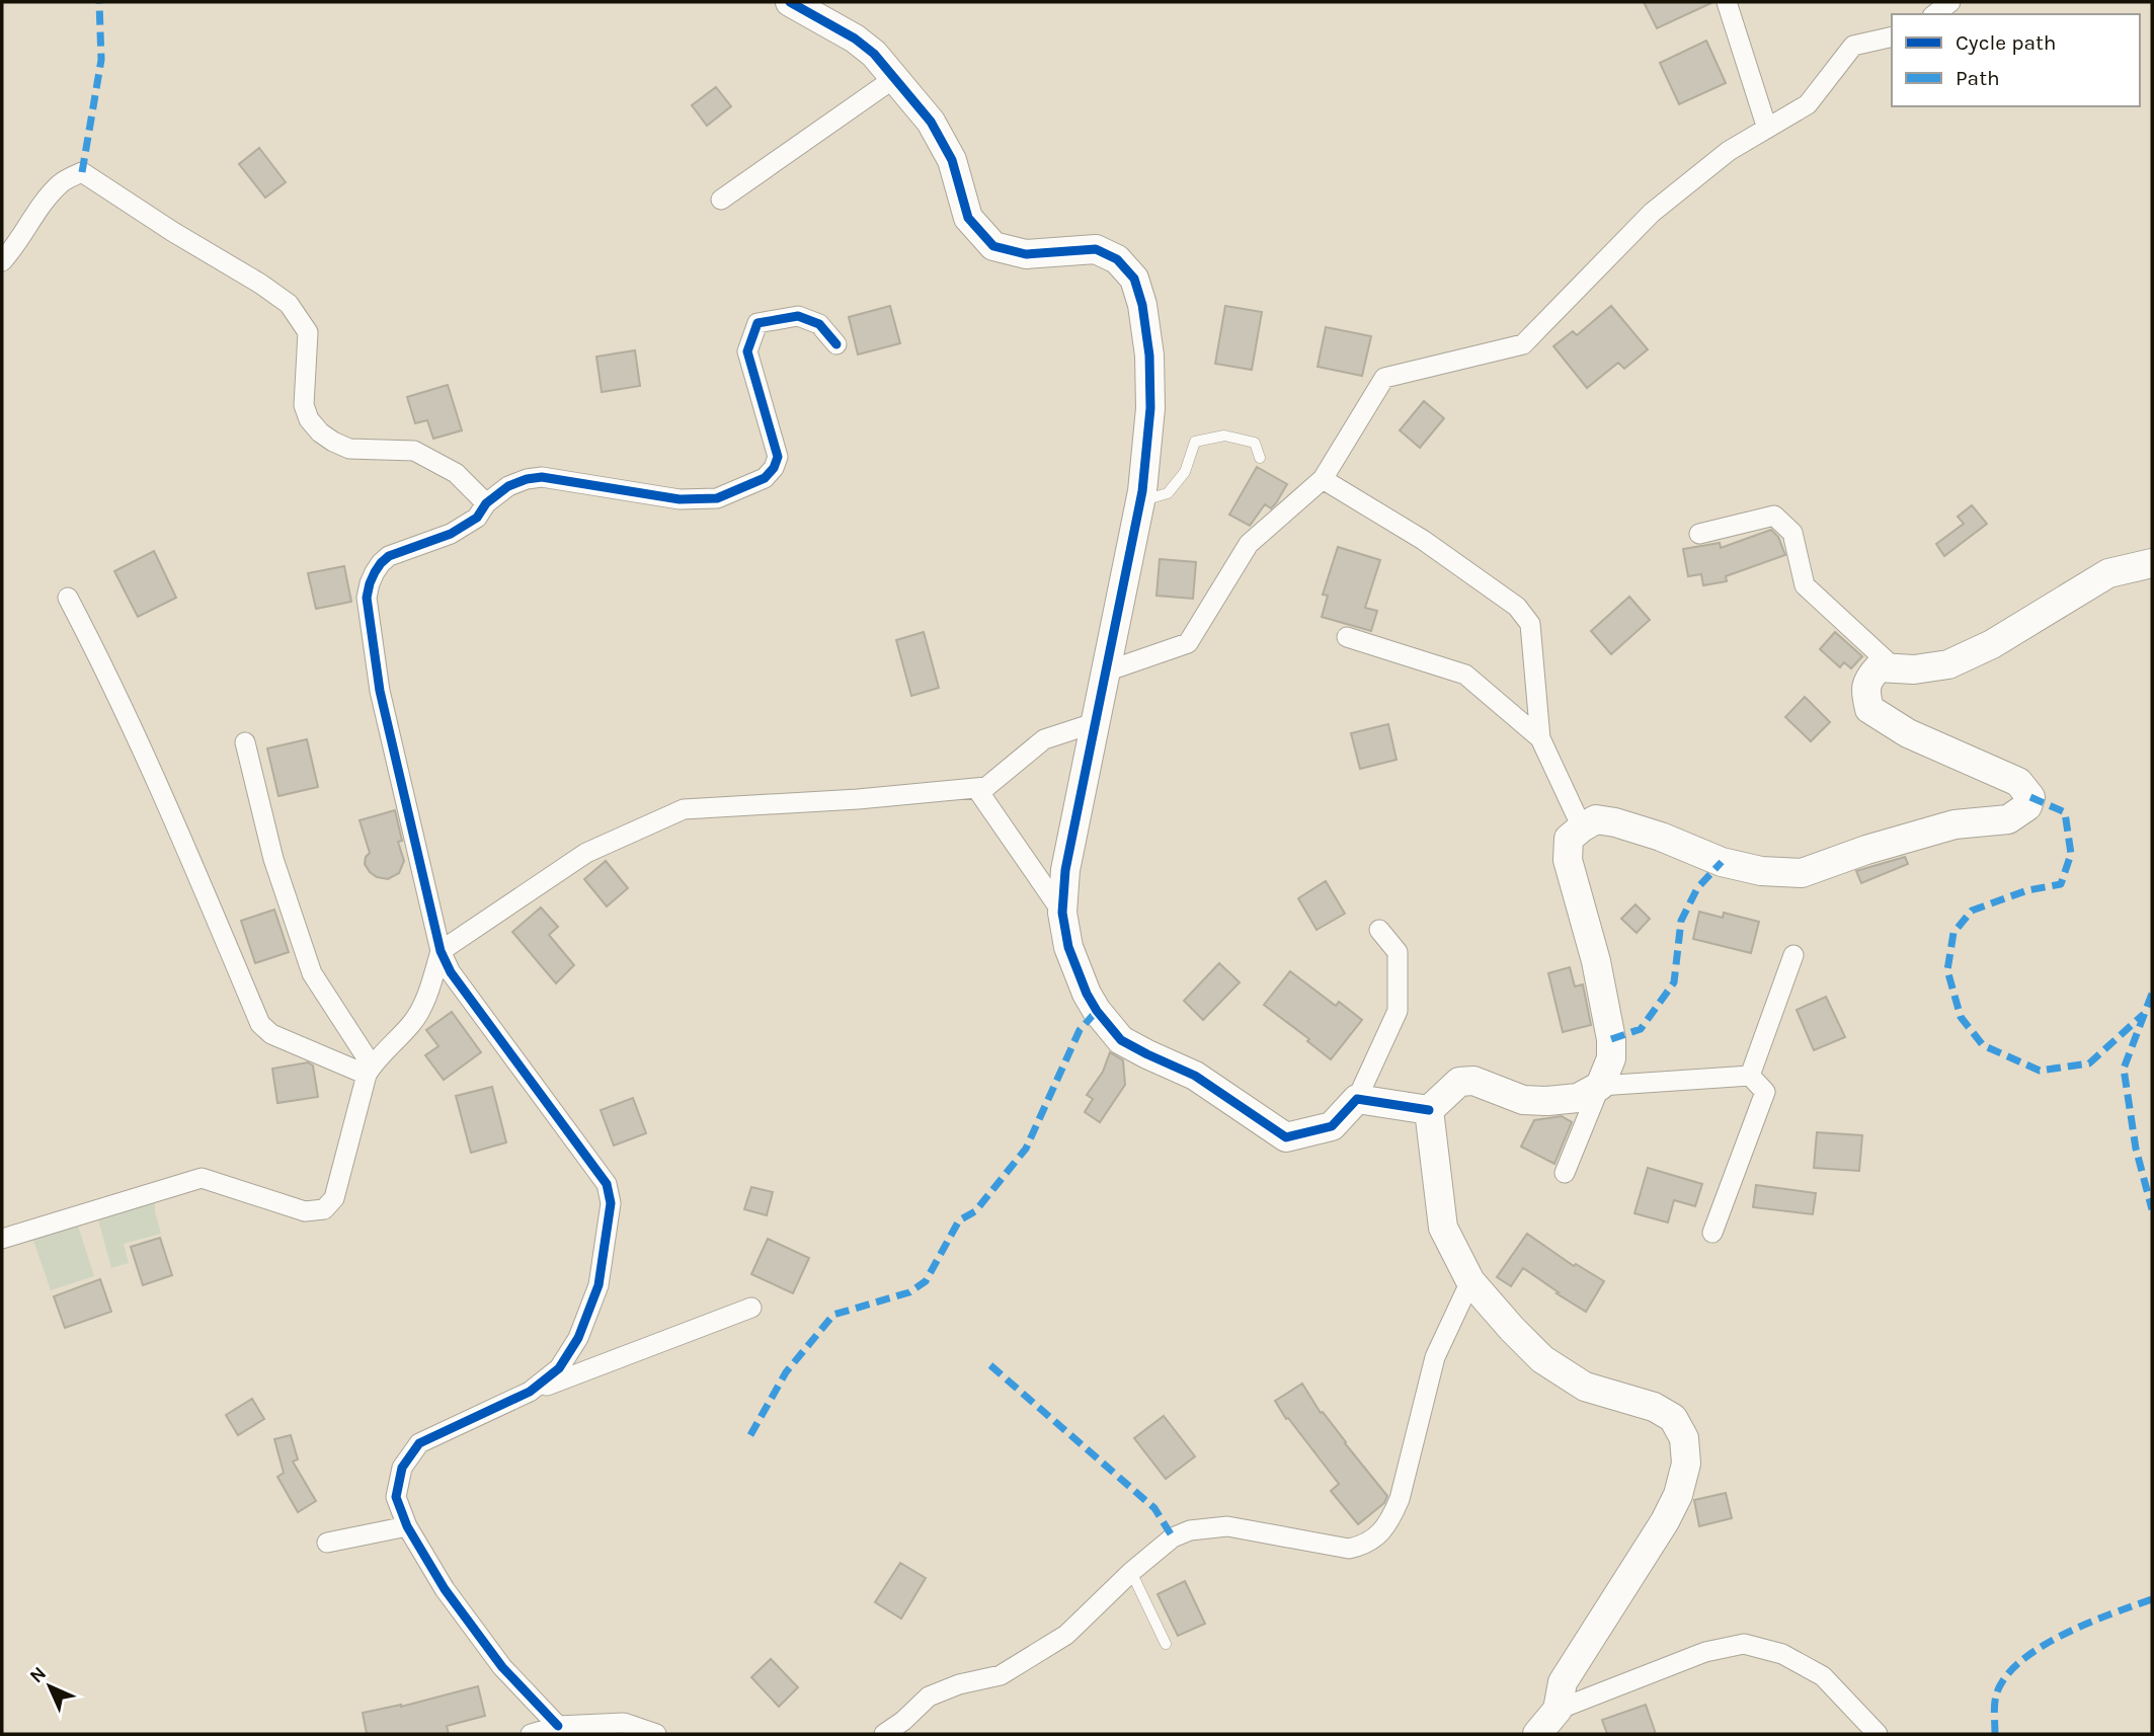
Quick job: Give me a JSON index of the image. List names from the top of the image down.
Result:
{
  "legend": ["Cycle path", "Path"],
  "north": "top left"
}
